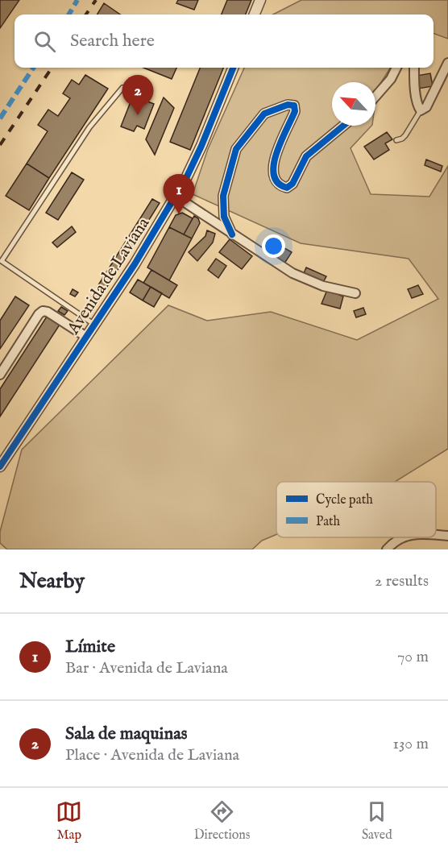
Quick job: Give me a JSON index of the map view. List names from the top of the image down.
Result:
{
  "streets": {
    "street": ["Avenida de Laviana"]
  },
  "legend": ["Cycle path", "Path"],
  "north": "top left",
  "page": {
    "search": "Search here",
    "pins": ["2", "1"],
    "heading": ["Nearby", "2 results"],
    "list": [
      {
        "mark": "1",
        "name": "Límite",
        "note": "Bar · Avenida de Laviana",
        "value": "70 m"
      },
      {
        "mark": "2",
        "name": "Sala de maquinas",
        "note": "Place · Avenida de Laviana",
        "value": "130 m"
      }
    ],
    "nav": ["Map", "Directions", "Saved"]
  }
}
